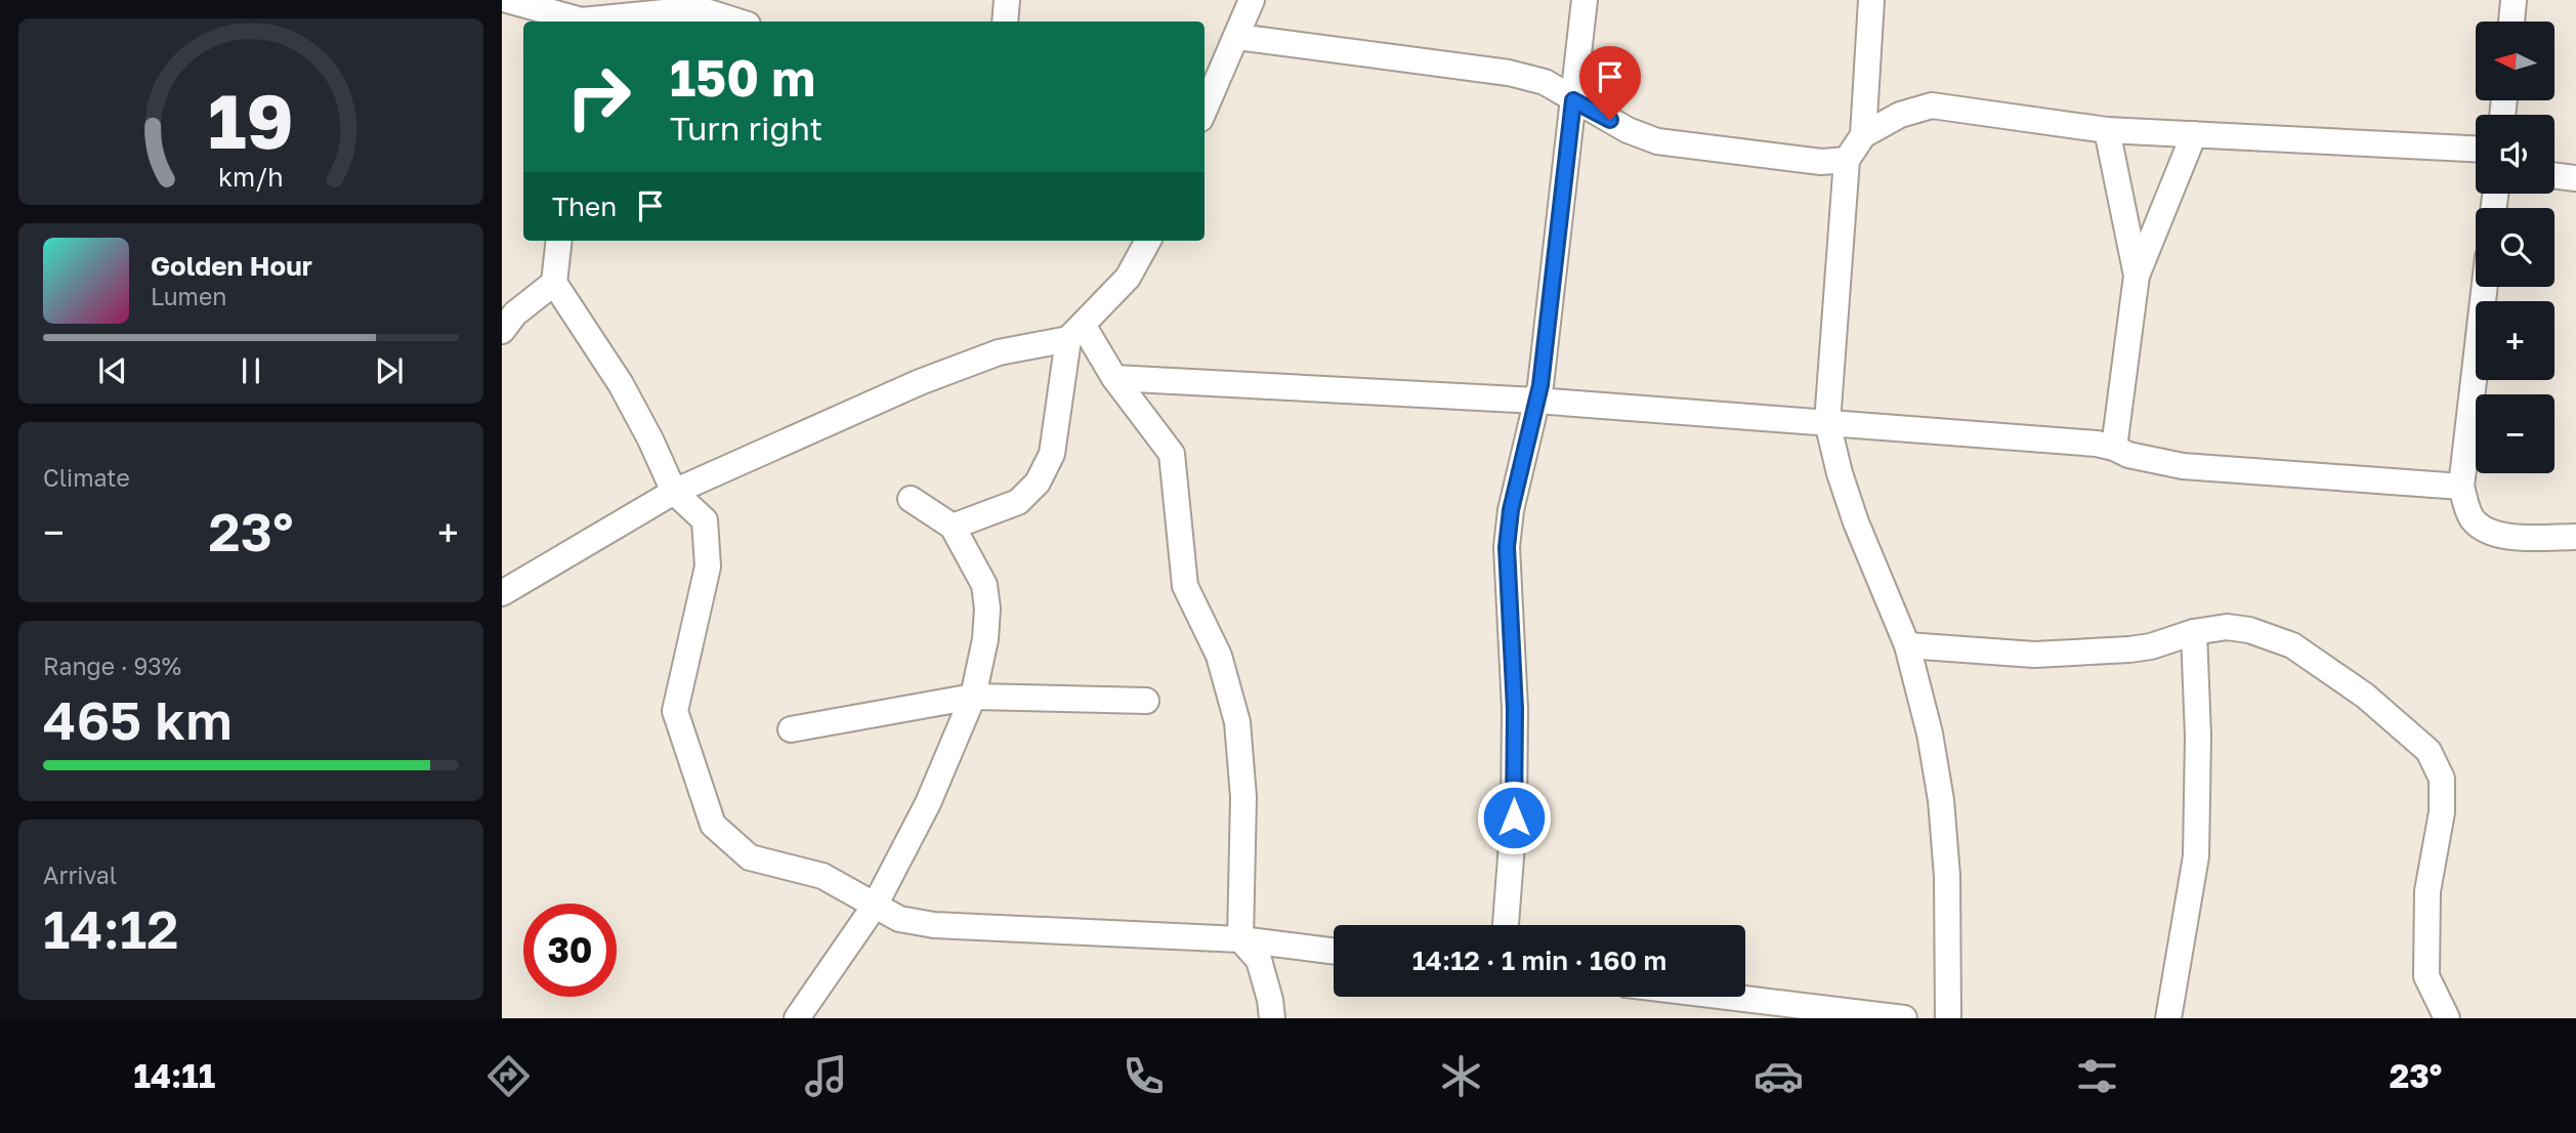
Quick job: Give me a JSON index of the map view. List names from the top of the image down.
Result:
{
  "north": "left",
  "page": {
    "map_buttons": ["+", "−"],
    "turn": ["150 m", "Turn right"],
    "then": "Then",
    "song": ["Golden Hour", "Lumen"],
    "tile": [
      "Climate",
      ["Range · 93%", "465 km"],
      ["Arrival", "14:12"]
    ],
    "heat": ["−", "23°", "+"],
    "limit": "30",
    "trip": "14:12 · 1 min · 160 m",
    "tabs": ["14:11", "23°"],
    "gauge": ["19", "km/h"]
  }
}
